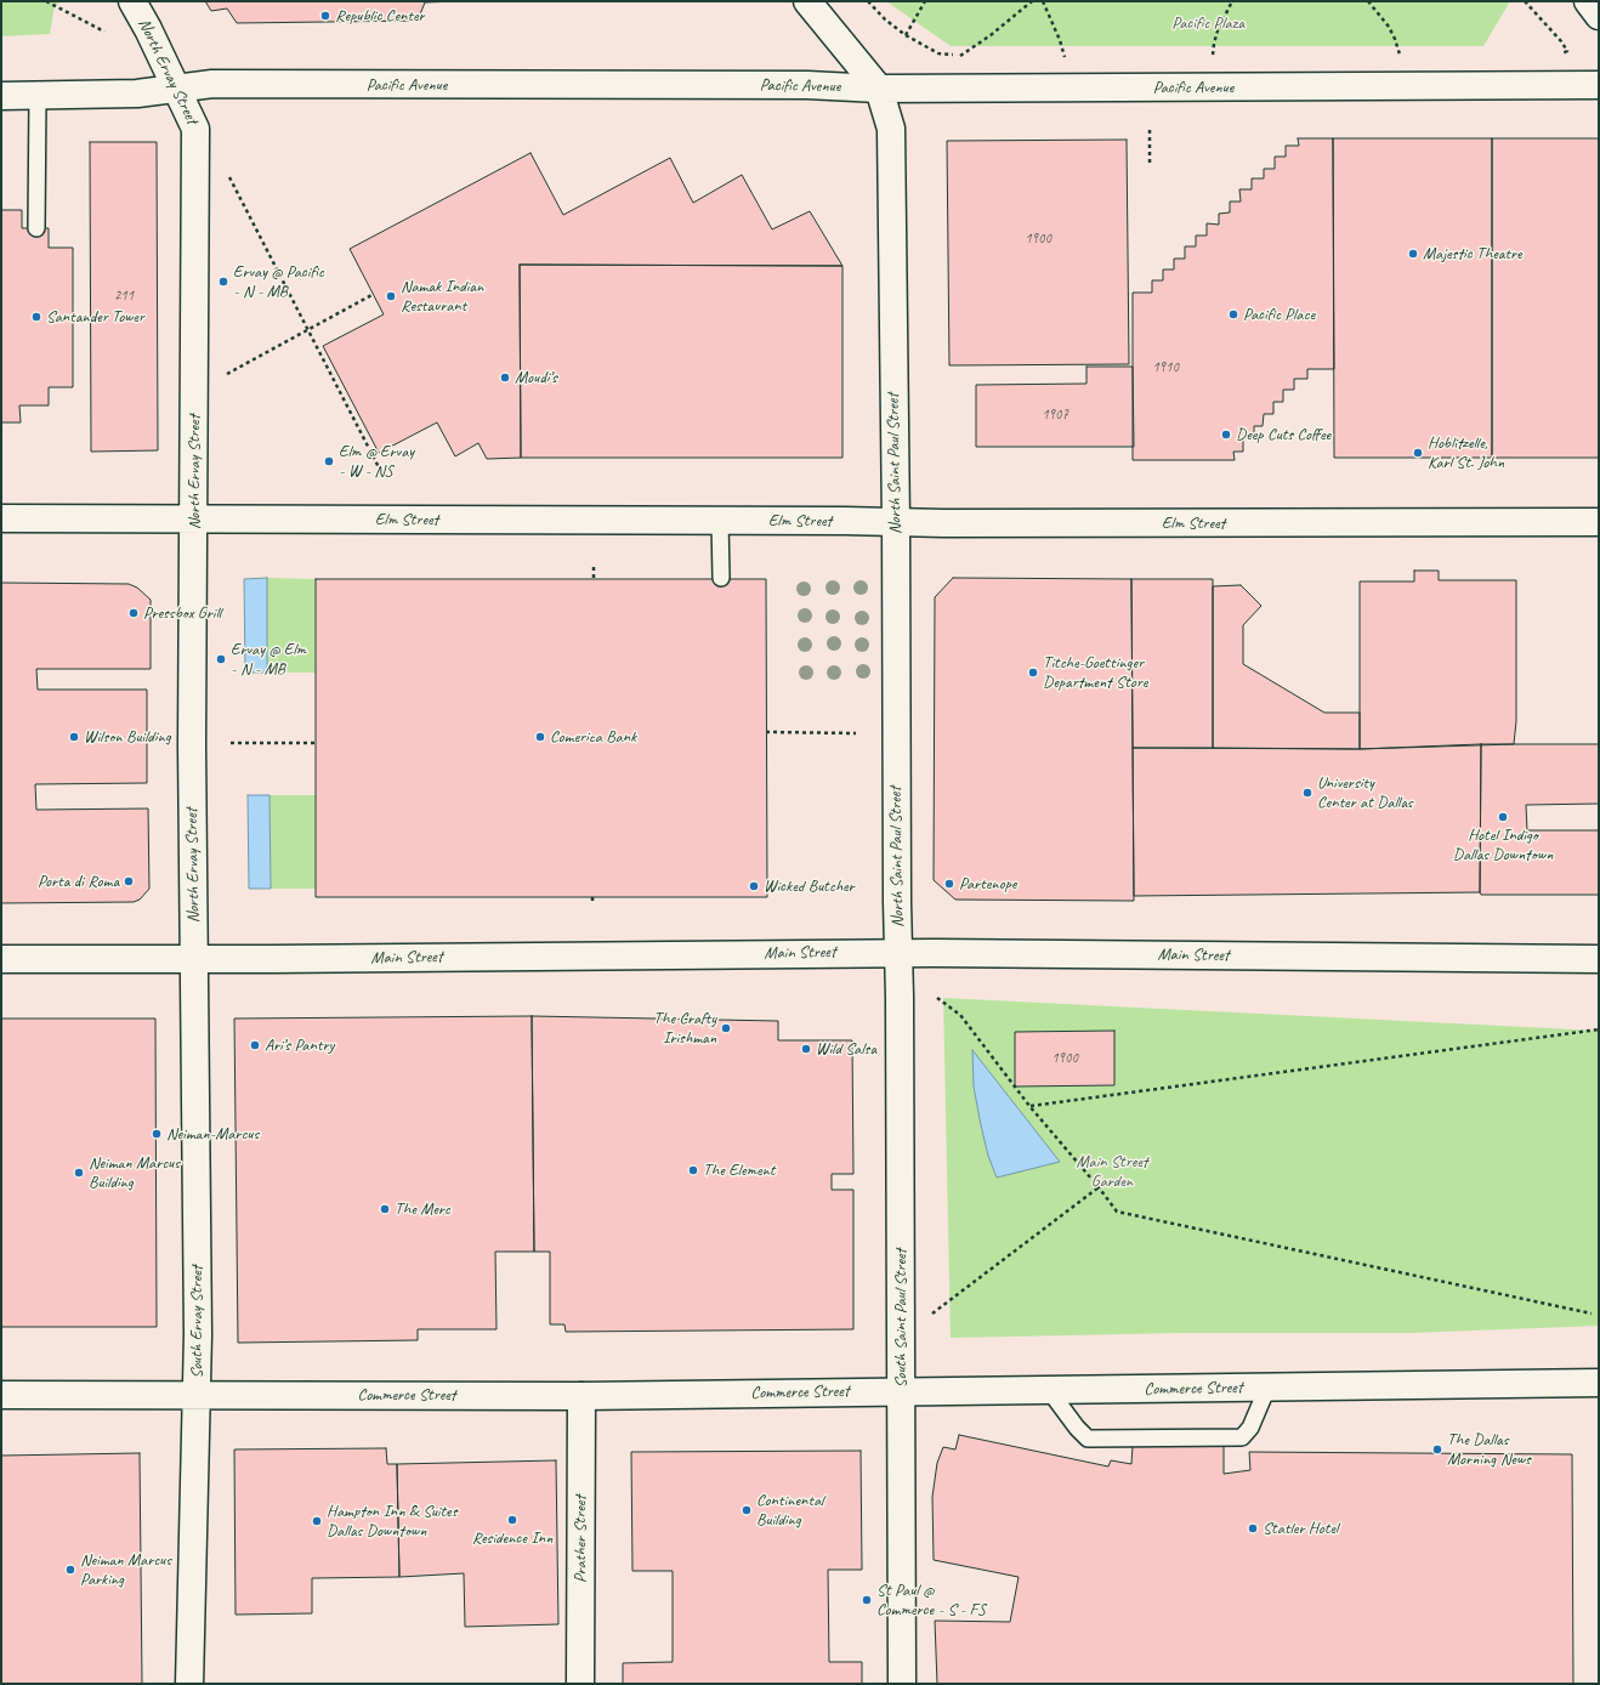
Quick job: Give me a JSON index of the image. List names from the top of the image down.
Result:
{
  "streets": {
    "main road": [
      "North Ervay Street",
      "Pacific Avenue",
      "North Saint Paul Street",
      "Elm Street",
      "Main Street",
      "South Saint Paul Street",
      "South Ervay Street",
      "Commerce Street",
      "Prather Street"
    ]
  },
  "crossings": [
    ["North Ervay Street", "Pacific Avenue"],
    ["North Ervay Street", "Elm Street"],
    ["North Ervay Street", "Main Street"],
    ["North Ervay Street", "South Ervay Street"],
    ["Pacific Avenue", "North Saint Paul Street"],
    ["North Saint Paul Street", "Elm Street"],
    ["North Saint Paul Street", "Main Street"],
    ["North Saint Paul Street", "South Saint Paul Street"],
    ["Main Street", "South Saint Paul Street"],
    ["Main Street", "South Ervay Street"],
    ["South Saint Paul Street", "Commerce Street"],
    ["South Ervay Street", "Commerce Street"],
    ["Commerce Street", "Prather Street"]
  ],
  "parks": ["Pacific Plaza", "Main Street Garden"],
  "places": [
    "Republic Center",
    "Majestic Theatre",
    "Ervay @ Pacific - N - MB",
    "Namak Indian Restaurant",
    "Pacific Place",
    "Santander Tower",
    "Moudi’s",
    "Deep Cuts Coffee",
    "Hoblitzelle, Karl St. John",
    "Elm @ Ervay - W - NS",
    "Pressbox Grill",
    "Ervay @ Elm - N - MB",
    "Titche-Goettinger Department Store",
    "Wilson Building",
    "Comerica Bank",
    "University Center at Dallas",
    "Hotel Indigo Dallas Downtown",
    "Porta di Roma",
    "Partenope",
    "Wicked Butcher",
    "The Crafty Irishman",
    "Ari’s Pantry",
    "Wild Salsa",
    "Neiman-Marcus",
    "The Element",
    "Neiman Marcus Building",
    "The Merc",
    "The Dallas Morning News",
    "Continental Building",
    "Residence Inn",
    "Hampton Inn & Suites Dallas Downtown",
    "Statler Hotel",
    "Neiman Marcus Parking",
    "St Paul @ Commerce - S - FS"
  ],
  "house_numbers": [
    "1900",
    "211",
    "1910",
    "1907",
    "1900"
  ]
}
